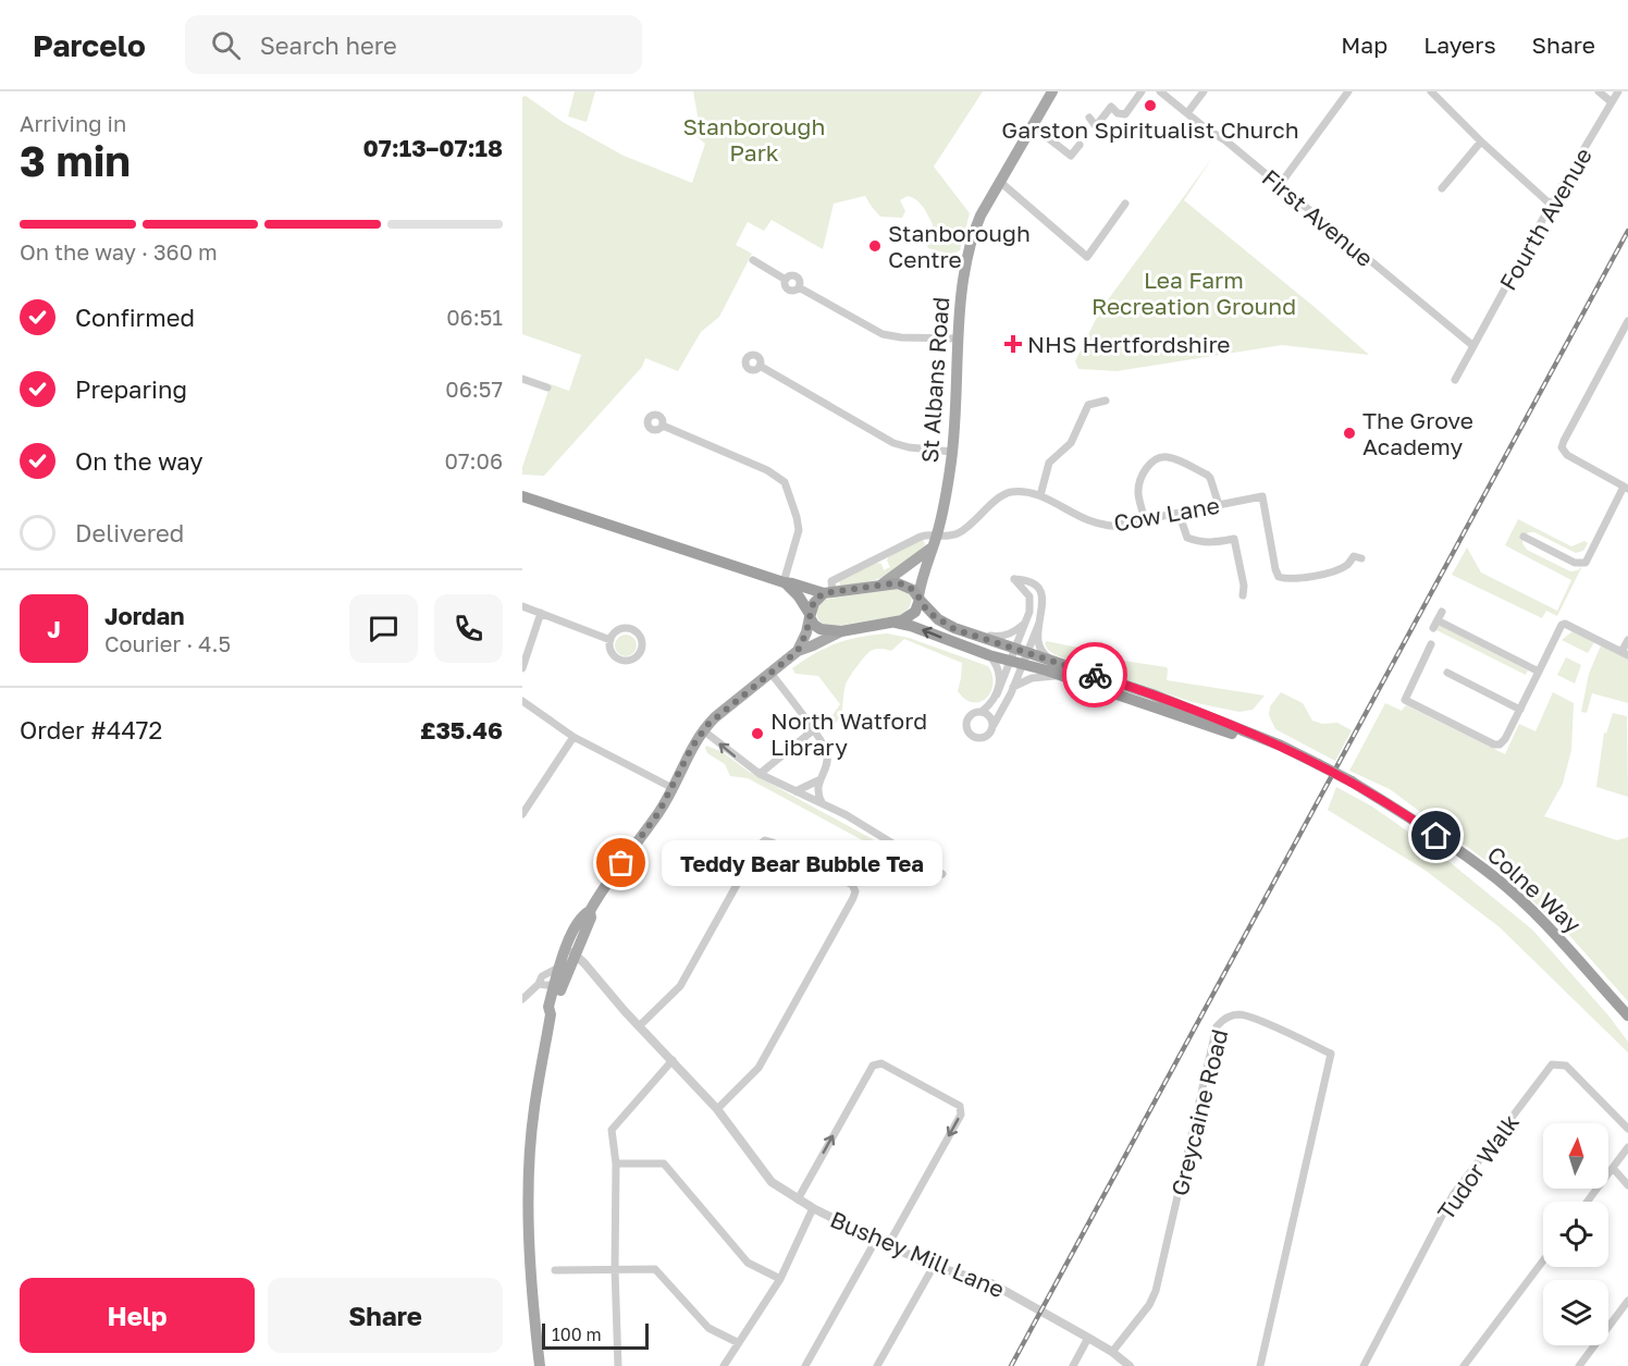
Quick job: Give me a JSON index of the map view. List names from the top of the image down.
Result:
{
  "streets": {
    "highway": ["Colne Way"],
    "main road": ["St Albans Road"],
    "street": [
      "First Avenue",
      "Fourth Avenue",
      "Cow Lane",
      "Greycaine Road",
      "Tudor Walk",
      "Bushey Mill Lane"
    ]
  },
  "crossings": [
    ["First Avenue", "Fourth Avenue"],
    ["St Albans Road", "Cow Lane"],
    ["St Albans Road", "Colne Way"],
    ["Greycaine Road", "Bushey Mill Lane"]
  ],
  "parks": ["Stanborough Park", "Lea Farm Recreation Ground"],
  "places": {
    "other": [
      "Garston Spiritualist Church",
      "Stanborough Centre",
      "The Grove Academy",
      "North Watford Library",
      "Teddy Bear Bubble Tea"
    ],
    "health": ["NHS Hertfordshire"]
  },
  "scale_bar": "100 m",
  "north": "top",
  "page": {
    "header": "Parcelo",
    "search": "Search here",
    "nav": ["Map", "Layers", "Share"],
    "heading": ["3 min", "Arriving in", "07:13–07:18"],
    "panel": [
      "Jordan",
      "Courier · 4.5",
      "Order #4472",
      "£35.46"
    ],
    "bar": "On the way · 360 m",
    "list": [
      ["Confirmed", "06:51"],
      ["Preparing", "06:57"],
      ["On the way", "07:06"],
      "Delivered"
    ],
    "round": "J",
    "bubble": "Teddy Bear Bubble Tea",
    "buttons": ["Help", "Share"],
    "scale": "100 m"
  }
}
